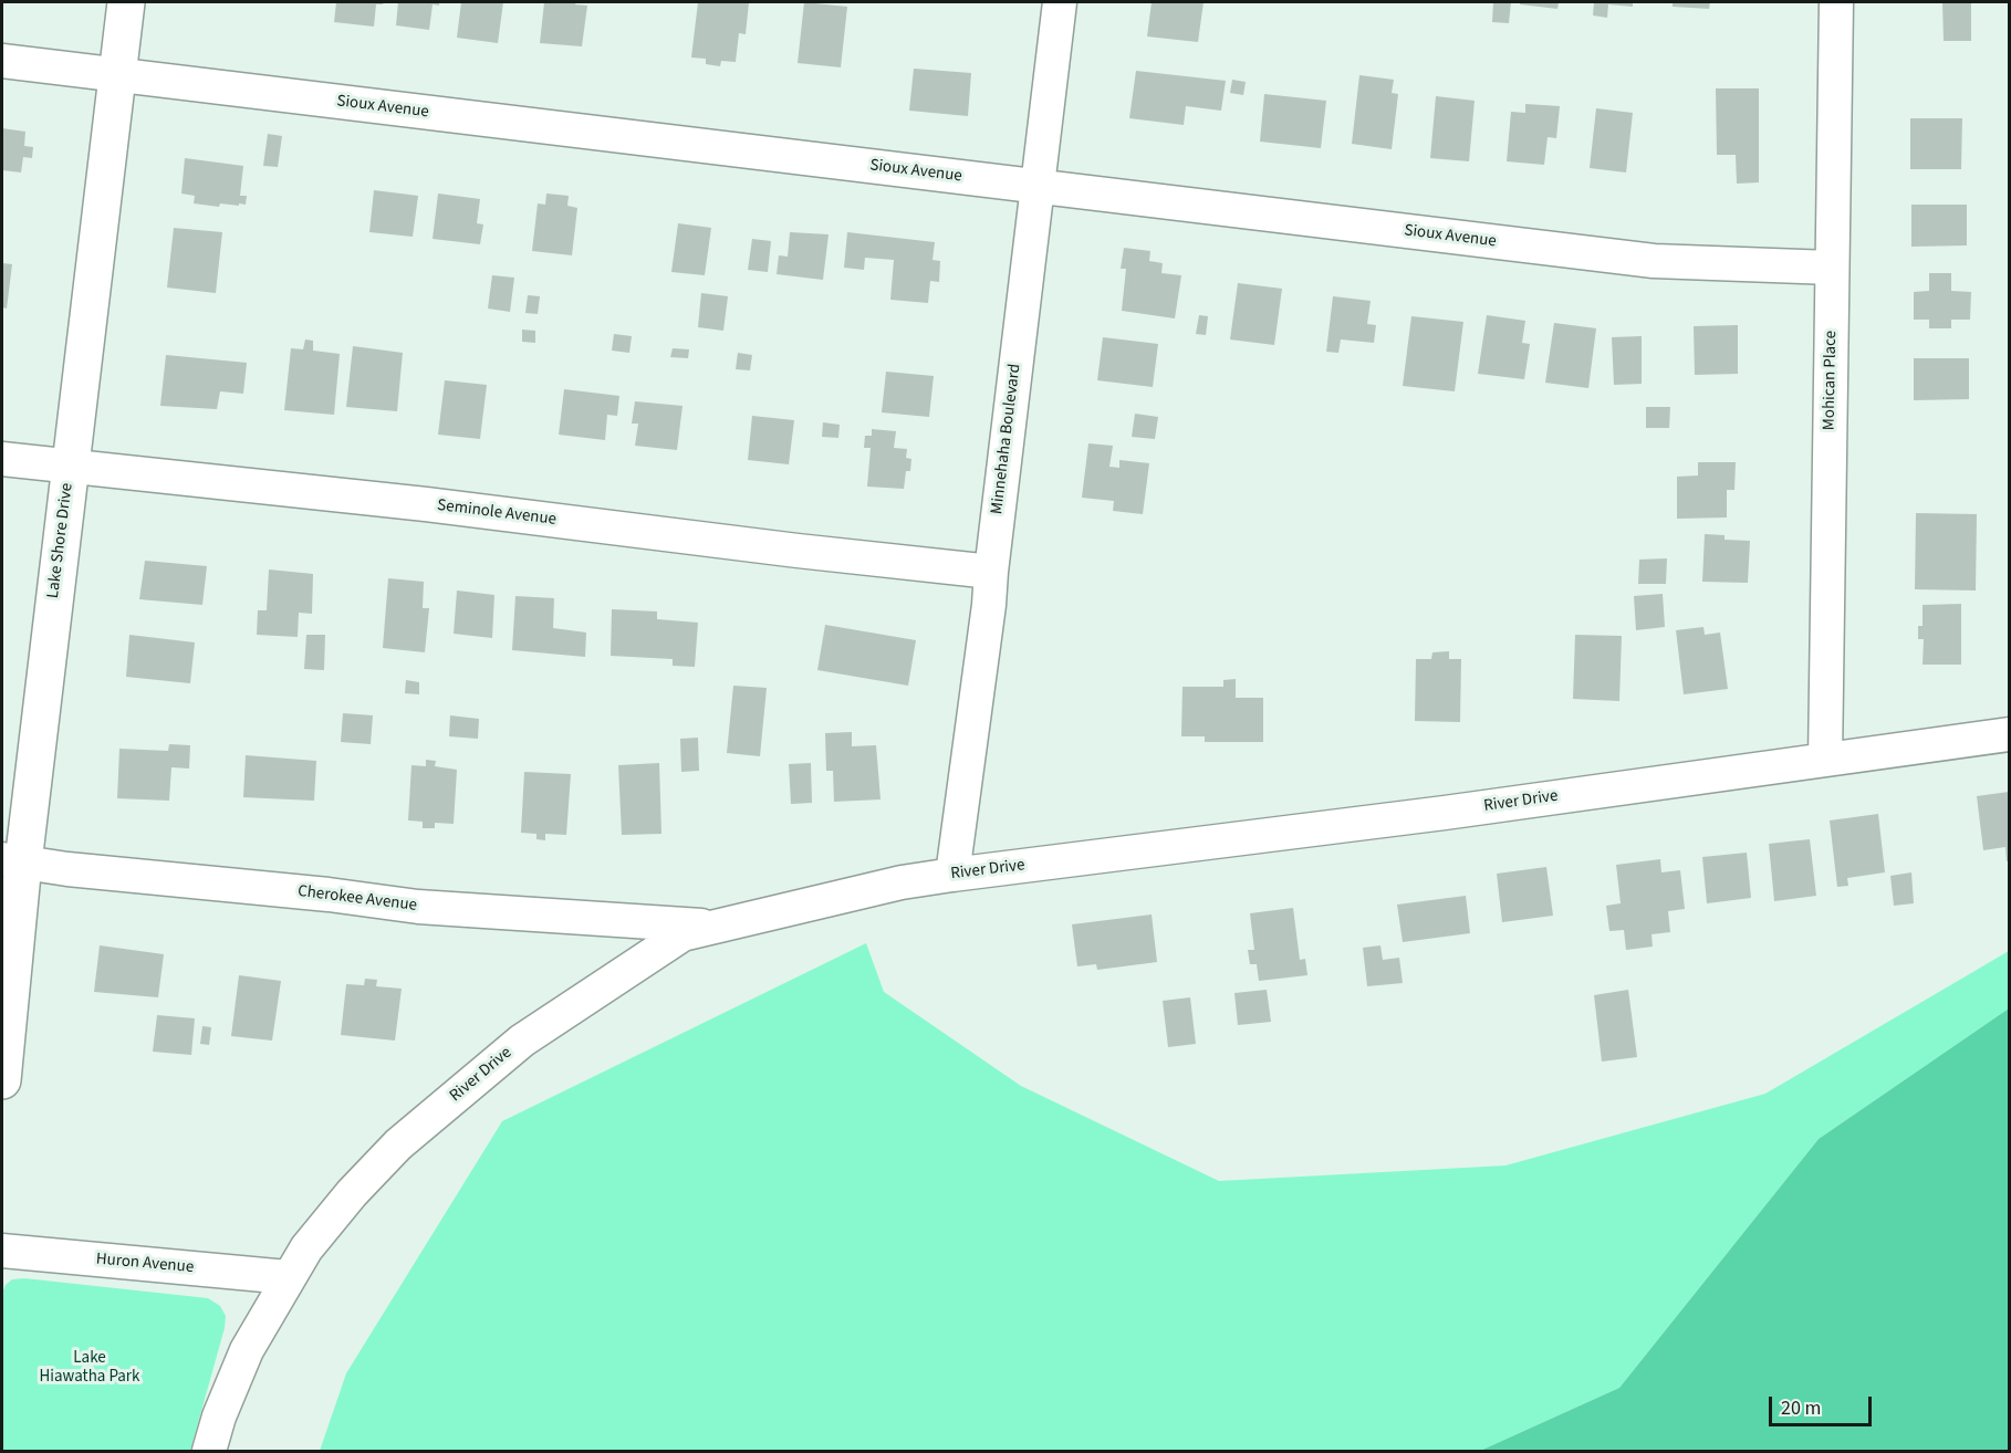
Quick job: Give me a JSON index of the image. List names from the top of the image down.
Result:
{
  "streets": {
    "street": [
      "Sioux Avenue",
      "Mohican Place",
      "Minnehaha Boulevard",
      "Seminole Avenue",
      "Lake Shore Drive",
      "River Drive",
      "Cherokee Avenue",
      "Huron Avenue"
    ]
  },
  "crossings": [
    ["Sioux Avenue", "Mohican Place"],
    ["Sioux Avenue", "Minnehaha Boulevard"],
    ["Sioux Avenue", "Lake Shore Drive"],
    ["Mohican Place", "River Drive"],
    ["Minnehaha Boulevard", "Seminole Avenue"],
    ["Minnehaha Boulevard", "River Drive"],
    ["Seminole Avenue", "Lake Shore Drive"],
    ["Lake Shore Drive", "Cherokee Avenue"],
    ["River Drive", "Cherokee Avenue"],
    ["River Drive", "Huron Avenue"]
  ],
  "parks": ["Lake Hiawatha Park"],
  "scale_bar": "20 m"
}
